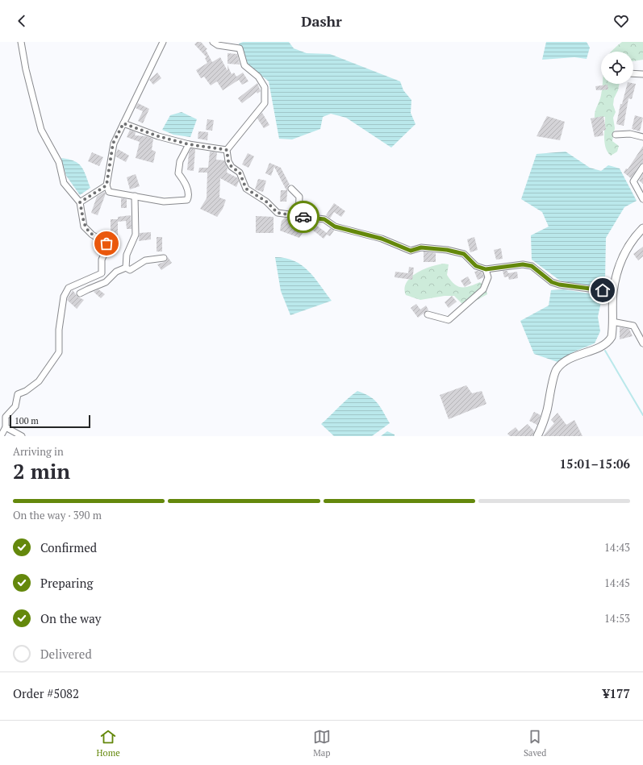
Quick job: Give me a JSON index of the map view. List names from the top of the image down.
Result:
{
  "scale_bar": "100 m",
  "page": {
    "header": "Dashr",
    "scale": "100 m",
    "heading": ["2 min", "Arriving in", "15:01–15:06"],
    "panel": ["Order #5082", "¥177"],
    "bar": "On the way · 390 m",
    "list": [
      ["Confirmed", "14:43"],
      ["Preparing", "14:45"],
      ["On the way", "14:53"],
      "Delivered"
    ],
    "tabs": ["Home", "Map", "Saved"]
  }
}
